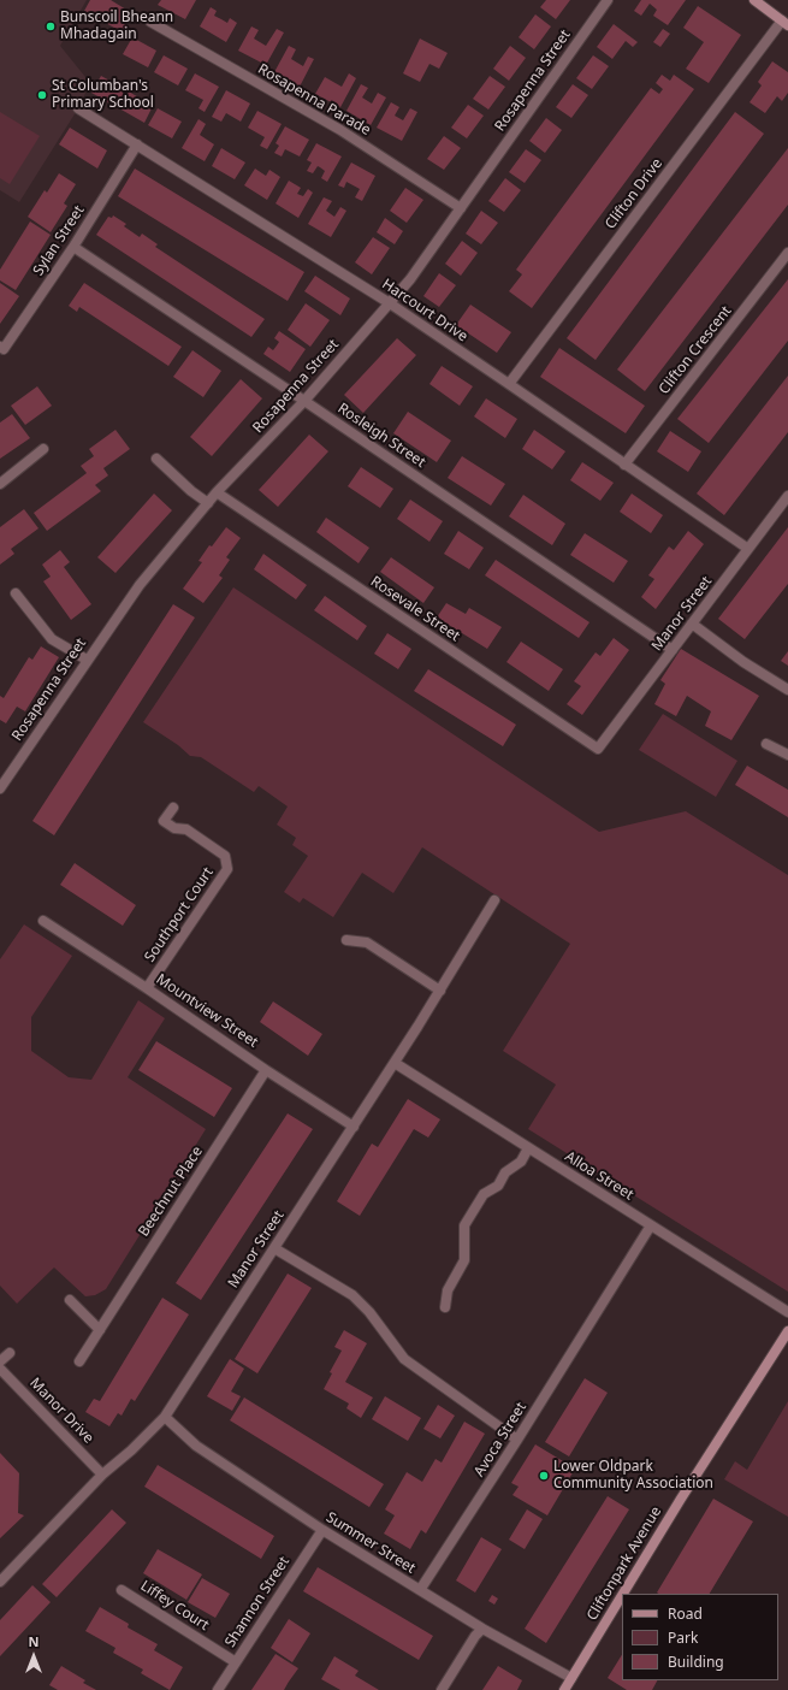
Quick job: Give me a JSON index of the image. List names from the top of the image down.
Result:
{
  "streets": {
    "street": [
      "Rosapenna Street",
      "Rosapenna Parade",
      "Clifton Drive",
      "Sylan Street",
      "Harcourt Drive",
      "Clifton Crescent",
      "Rosleigh Street",
      "Rosevale Street",
      "Manor Street",
      "Southport Court",
      "Mountview Street",
      "Alloa Street",
      "Beechnut Place",
      "Manor Drive",
      "Avoca Street",
      "Summer Street",
      "Cliftonpark Avenue",
      "Shannon Street",
      "Liffey Court"
    ]
  },
  "crossings": [
    ["Rosapenna Street", "Rosapenna Parade"],
    ["Rosapenna Street", "Harcourt Drive"],
    ["Rosapenna Street", "Rosleigh Street"],
    ["Rosapenna Street", "Rosevale Street"],
    ["Clifton Drive", "Harcourt Drive"],
    ["Sylan Street", "Harcourt Drive"],
    ["Sylan Street", "Rosleigh Street"],
    ["Harcourt Drive", "Clifton Crescent"],
    ["Harcourt Drive", "Manor Street"],
    ["Rosleigh Street", "Manor Street"],
    ["Rosevale Street", "Manor Street"],
    ["Manor Street", "Mountview Street"],
    ["Manor Street", "Alloa Street"],
    ["Manor Street", "Manor Drive"],
    ["Manor Street", "Summer Street"],
    ["Southport Court", "Mountview Street"],
    ["Mountview Street", "Beechnut Place"],
    ["Alloa Street", "Avoca Street"],
    ["Avoca Street", "Summer Street"],
    ["Summer Street", "Cliftonpark Avenue"],
    ["Summer Street", "Shannon Street"],
    ["Shannon Street", "Liffey Court"]
  ],
  "places": ["Bunscoil Bheann Mhadagain", "St Columban's Primary School", "Lower Oldpark Community Association"],
  "legend": ["Road", "Park", "Building"],
  "north": "top"
}
